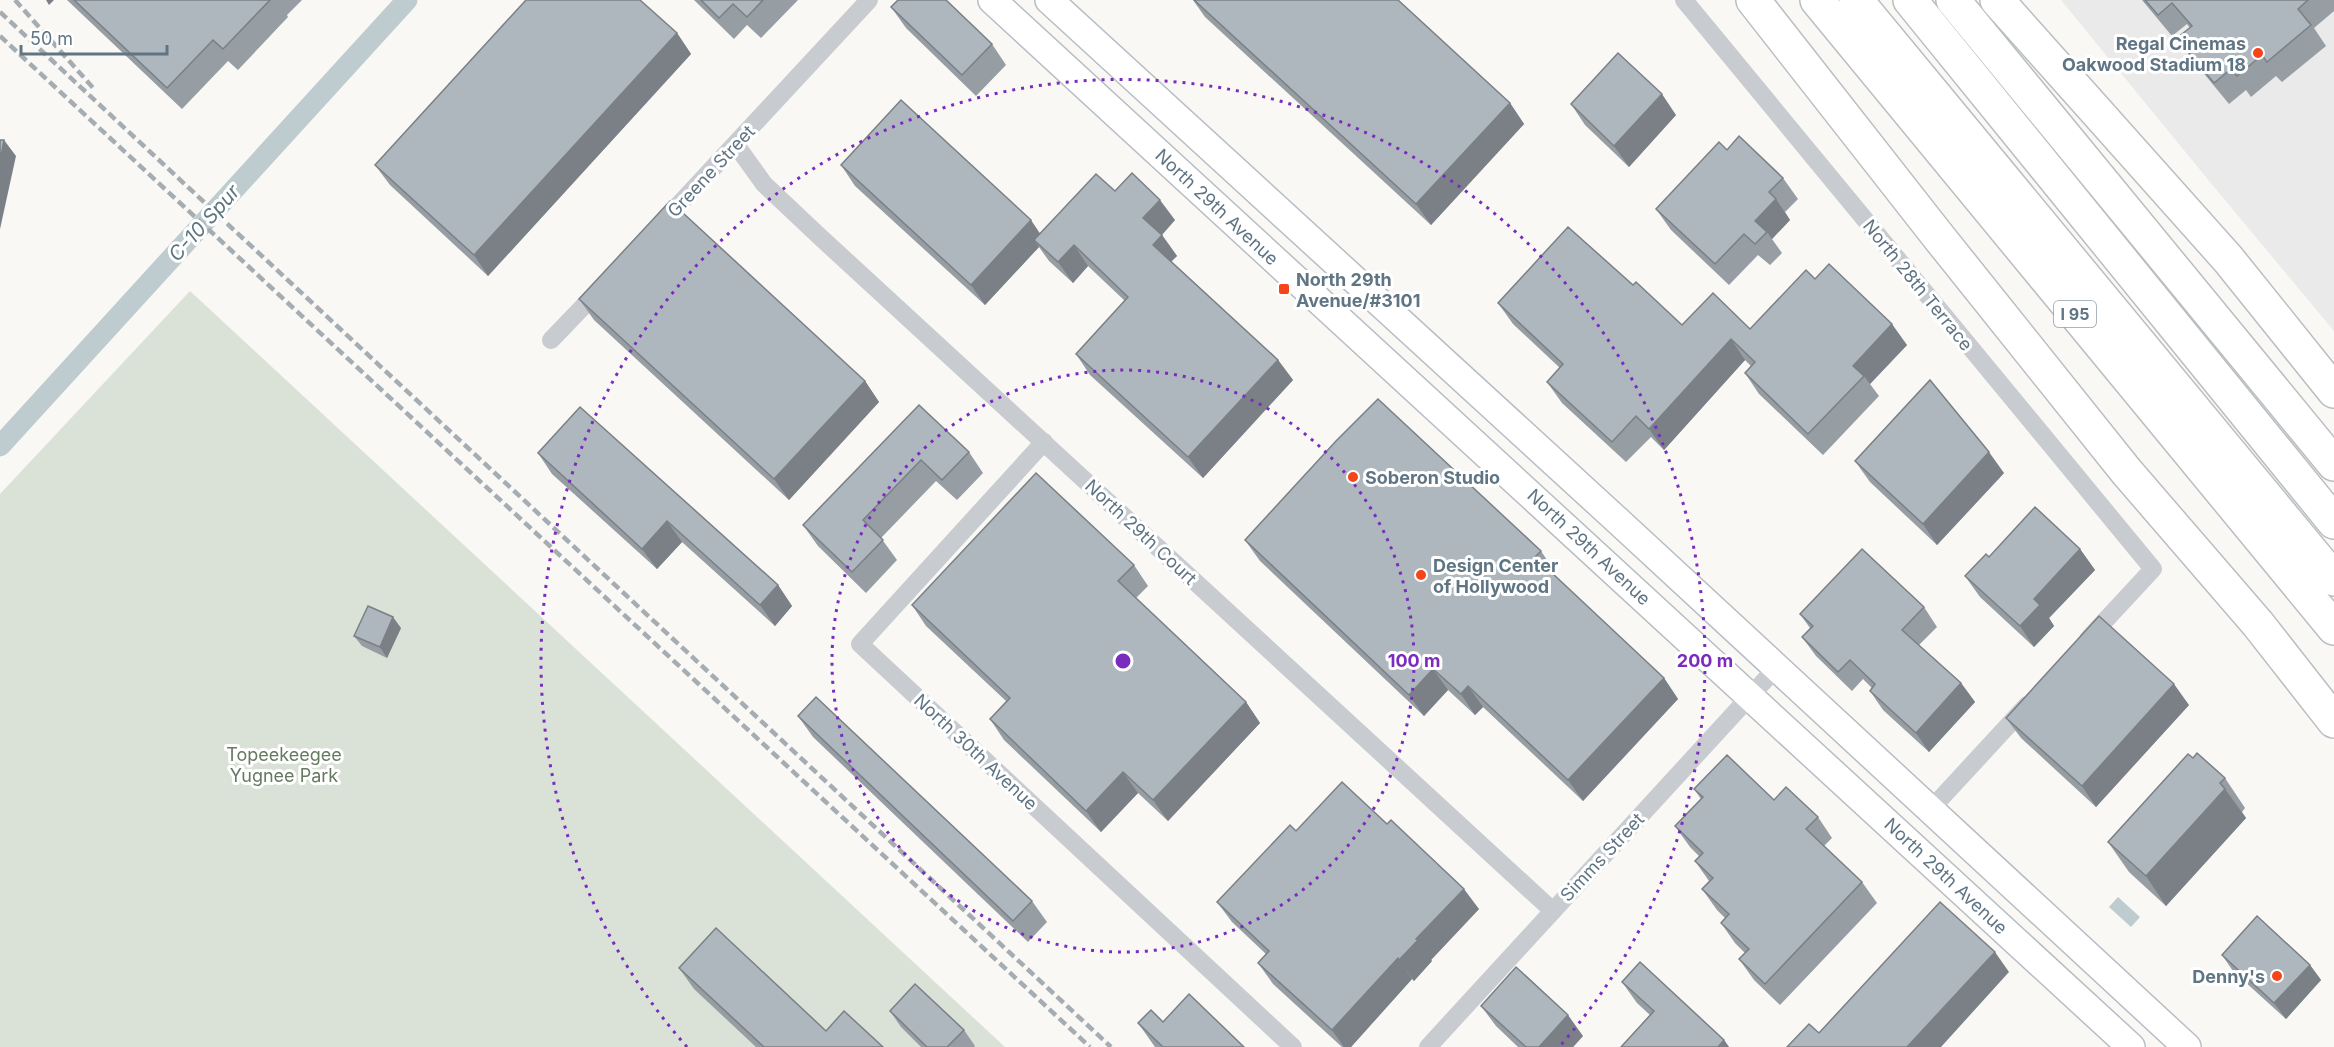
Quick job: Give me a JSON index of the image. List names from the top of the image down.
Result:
{
  "streets": {
    "highway": ["I 95"],
    "street": [
      "Greene Street",
      "North 29th Avenue",
      "North 28th Terrace",
      "North 29th Court",
      "North 30th Avenue",
      "Simms Street"
    ]
  },
  "crossings": [
    ["Greene Street", "North 29th Court"],
    ["North 29th Avenue", "Simms Street"],
    ["North 29th Court", "North 30th Avenue"],
    ["North 29th Court", "Simms Street"]
  ],
  "water": ["C-10 Spur"],
  "parks": ["Topeekeegee Yugnee Park"],
  "places": {
    "other": [
      "Regal Cinemas Oakwood Stadium 18",
      "Soberon Studio",
      "Design Center of Hollywood",
      "Denny's"
    ],
    "transit": ["North 29th Avenue/#3101"]
  },
  "scale_bar": "50 m",
  "rings": ["100 m", "200 m"]
}
